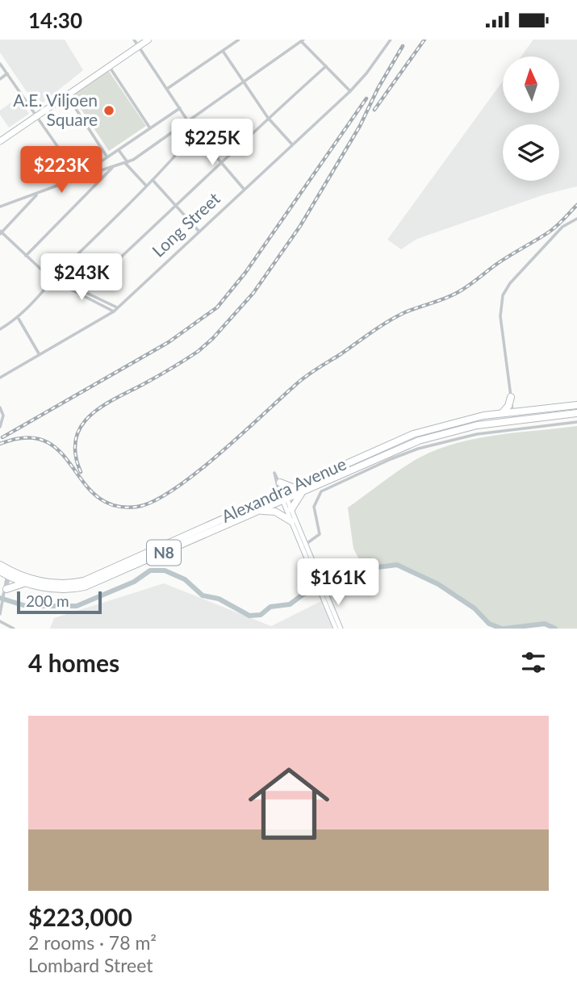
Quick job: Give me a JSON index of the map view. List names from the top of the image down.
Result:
{
  "streets": {
    "highway": ["Alexandra Avenue", "N8"],
    "street": ["Long Street"]
  },
  "places": ["A.E. Viljoen Square"],
  "scale_bar": "200 m",
  "north": "top",
  "page": {
    "status": "14:30",
    "price": [
      "$225K",
      "$223K",
      "$243K",
      "$161K"
    ],
    "scale": "200 m",
    "heading": "4 homes",
    "list": [
      {
        "name": "$223,000",
        "note": "2 rooms · 78 m² · Lombard Street"
      }
    ]
  }
}
